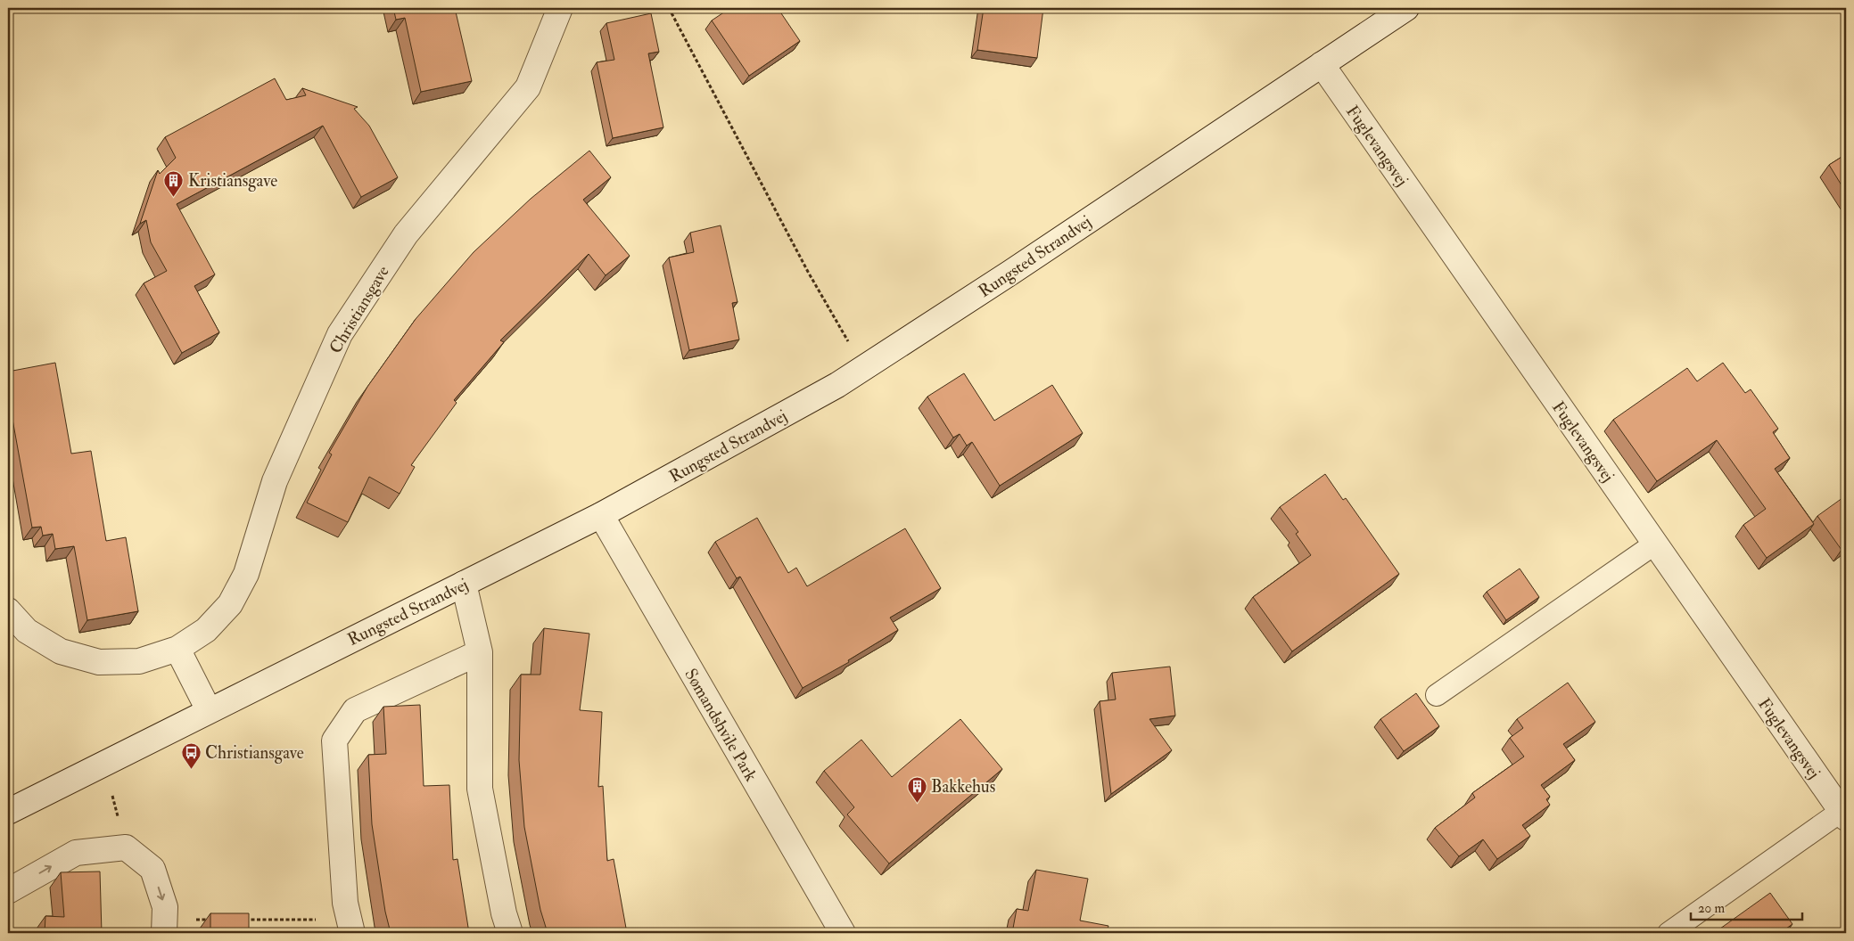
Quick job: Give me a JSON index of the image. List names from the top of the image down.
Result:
{
  "streets": {
    "street": [
      "Fuglevangsvej",
      "Rungsted Strandvej",
      "Christiansgave",
      "Sømandshvile Park"
    ]
  },
  "crossings": [
    ["Fuglevangsvej", "Rungsted Strandvej"],
    ["Rungsted Strandvej", "Sømandshvile Park"]
  ],
  "places": {
    "building": ["Kristiansgave", "Bakkehus"],
    "bus stop": ["Christiansgave"]
  },
  "scale_bar": "20 m"
}
